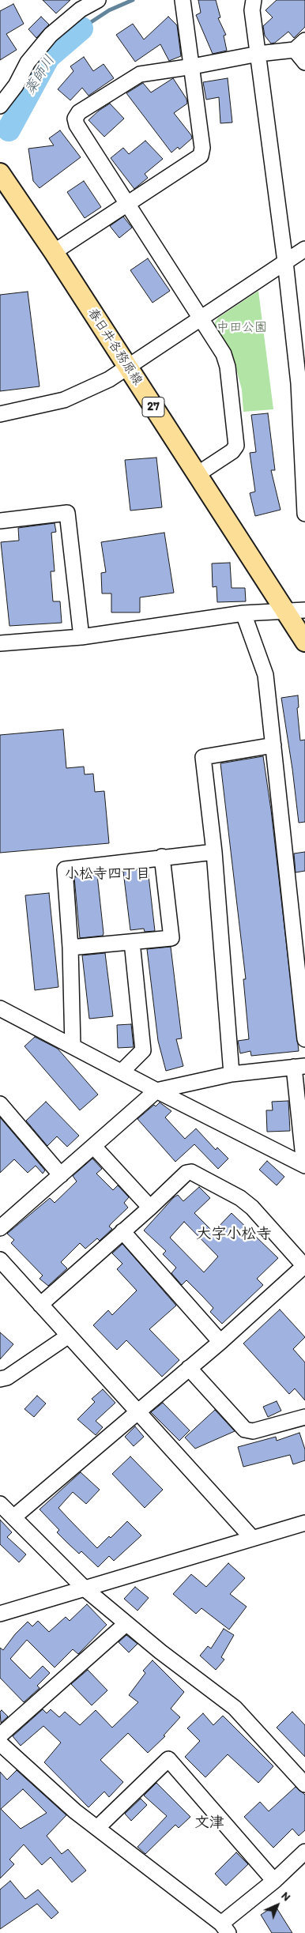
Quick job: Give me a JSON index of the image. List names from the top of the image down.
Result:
{
  "streets": {
    "main road": ["春日井各務原線", "27"]
  },
  "districts": ["小松寺四丁目", "大字小松寺", "文津"],
  "water": ["薬師川"],
  "parks": ["中田公園"],
  "north": "top right"
}
